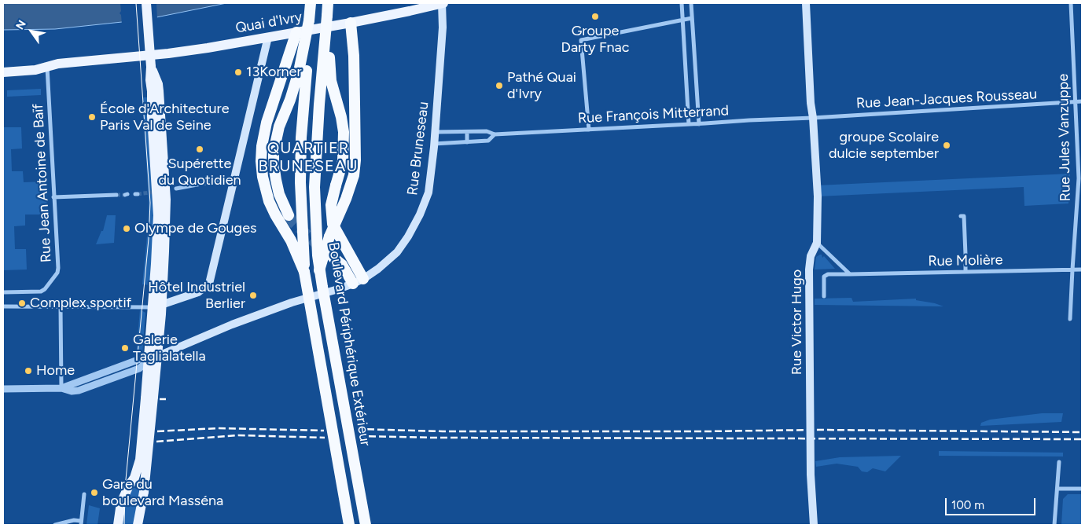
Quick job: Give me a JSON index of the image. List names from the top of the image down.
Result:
{
  "streets": {
    "highway": ["Boulevard Périphérique Extérieur"],
    "main road": ["Quai d'Ivry", "Rue Bruneseau", "Rue Victor Hugo"],
    "street": [
      "Rue Jean-Jacques Rousseau",
      "Rue François Mitterrand",
      "Rue Jules Vanzuppe",
      "Rue Jean Antoine de Baïf",
      "Rue Molière"
    ]
  },
  "crossings": [
    ["Quai d'Ivry", "Rue Bruneseau"],
    ["Quai d'Ivry", "Rue Jean Antoine de Baïf"],
    ["Rue Jean-Jacques Rousseau", "Rue François Mitterrand"],
    ["Rue Jean-Jacques Rousseau", "Rue Jules Vanzuppe"],
    ["Rue Jean-Jacques Rousseau", "Rue Victor Hugo"],
    ["Rue François Mitterrand", "Rue Bruneseau"],
    ["Rue François Mitterrand", "Rue Victor Hugo"],
    ["Rue Jules Vanzuppe", "Rue Molière"]
  ],
  "districts": ["QUARTIER BRUNESEAU"],
  "places": [
    "Groupe Darty Fnac",
    "13Korner",
    "Pathé Quai d'Ivry",
    "École d'Architecture Paris Val de Seine",
    "groupe Scolaire dulcie september",
    "Supérette du Quotidien",
    "Olympe de Gouges",
    "Hôtel Industriel Berlier",
    "Complex sportif",
    "Galerie Taglialatella",
    "Home",
    "Gare du boulevard Masséna"
  ],
  "scale_bar": "100 m",
  "north": "top left"
}
